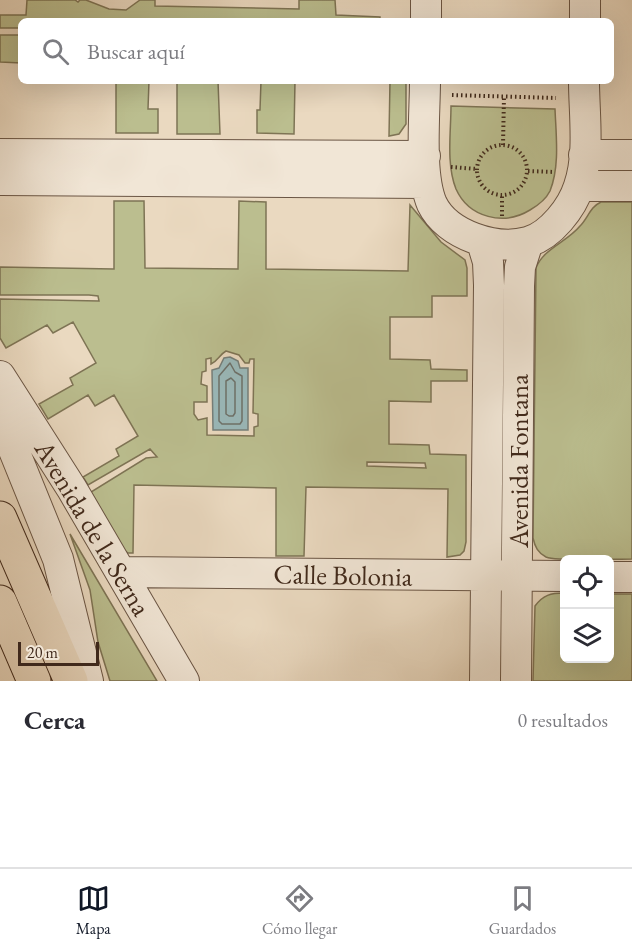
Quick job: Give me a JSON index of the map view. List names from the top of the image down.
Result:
{
  "streets": {
    "street": ["Avenida Fontana", "Avenida de la Serna", "Calle Bolonia"]
  },
  "crossings": [
    ["Avenida Fontana", "Calle Bolonia"],
    ["Avenida de la Serna", "Calle Bolonia"]
  ],
  "scale_bar": "20 m",
  "page": {
    "search": "Buscar aquí",
    "scale": "20 m",
    "heading": ["Cerca", "0 resultados"],
    "nav": ["Mapa", "Cómo llegar", "Guardados"]
  }
}
